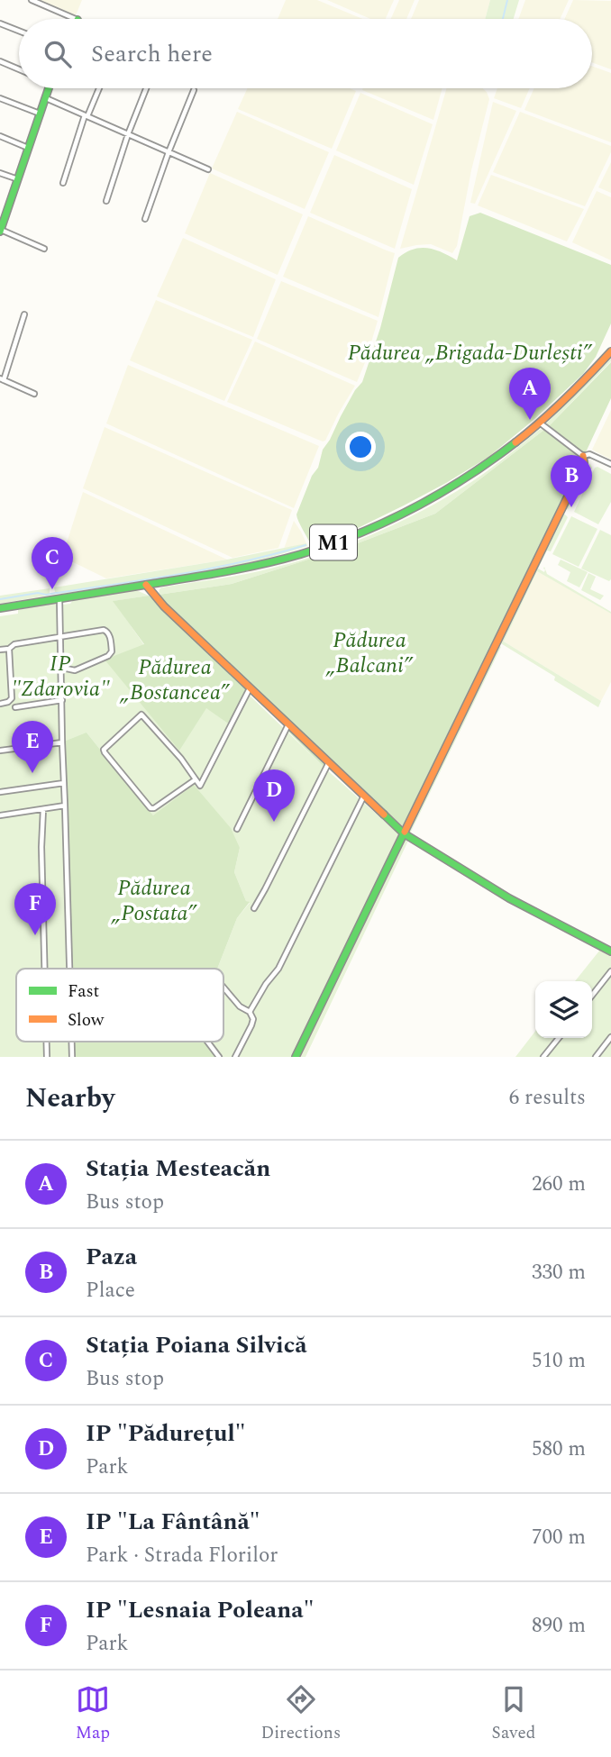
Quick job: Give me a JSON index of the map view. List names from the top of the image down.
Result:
{
  "streets": {
    "main road": ["M1"]
  },
  "parks": [
    "Pădurea „Brigada-Durlești”",
    "Pădurea „Balcani”",
    "IP \"Zdarovia\"",
    "Pădurea „Bostancea”",
    "Pădurea „Postata”"
  ],
  "legend": ["Fast", "Slow"],
  "page": {
    "search": "Search here",
    "pins": [
      "A",
      "B",
      "C",
      "E",
      "D",
      "F"
    ],
    "heading": ["Nearby", "6 results"],
    "list": [
      {
        "mark": "A",
        "name": "Stația Mesteacăn",
        "note": "Bus stop",
        "value": "260 m"
      },
      {
        "mark": "B",
        "name": "Paza",
        "note": "Place",
        "value": "330 m"
      },
      {
        "mark": "C",
        "name": "Stația Poiana Silvică",
        "note": "Bus stop",
        "value": "510 m"
      },
      {
        "mark": "D",
        "name": "IP \"Pădurețul\"",
        "note": "Park",
        "value": "580 m"
      },
      {
        "mark": "E",
        "name": "IP \"La Fântână\"",
        "note": "Park · Strada Florilor",
        "value": "700 m"
      },
      {
        "mark": "F",
        "name": "IP \"Lesnaia Poleana\"",
        "note": "Park",
        "value": "890 m"
      }
    ],
    "nav": ["Map", "Directions", "Saved"]
  }
}
